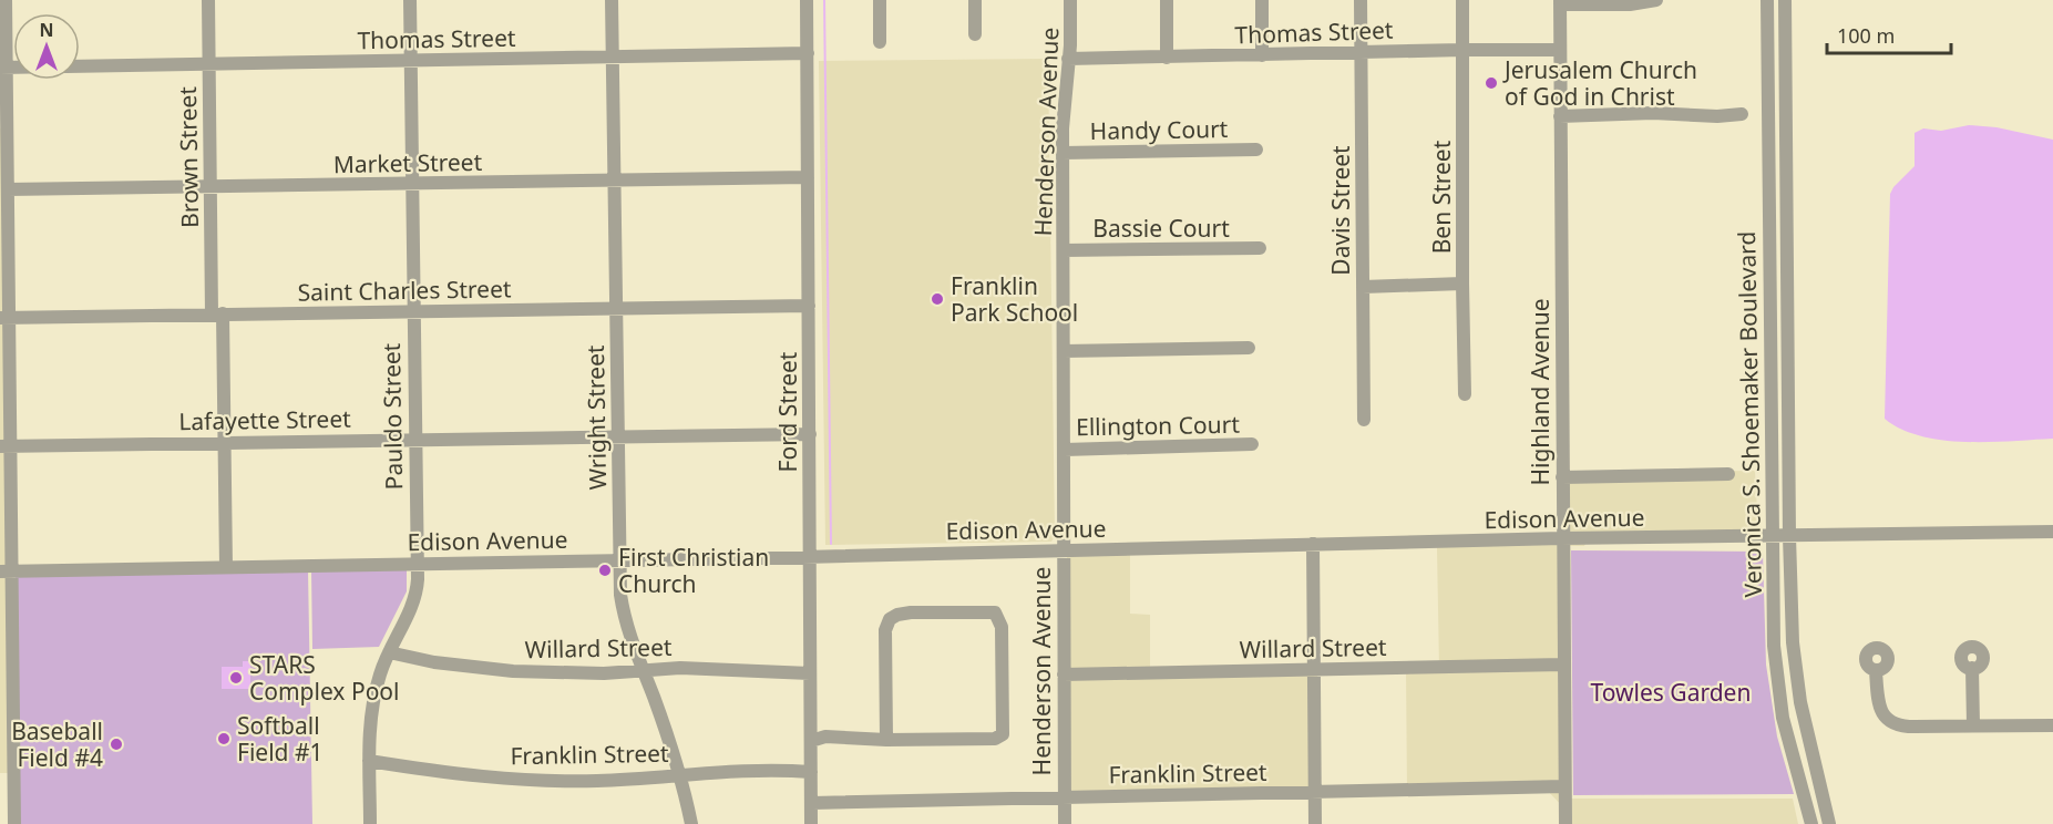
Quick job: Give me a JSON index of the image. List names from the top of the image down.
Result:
{
  "streets": {
    "street": [
      "Thomas Street",
      "Handy Court",
      "Henderson Avenue",
      "Brown Street",
      "Market Street",
      "Ben Street",
      "Davis Street",
      "Bassie Court",
      "Saint Charles Street",
      "Highland Avenue",
      "Ford Street",
      "Veronica S. Shoemaker Boulevard",
      "Pauldo Street",
      "Wright Street",
      "Lafayette Street",
      "Ellington Court",
      "Edison Avenue",
      "Willard Street",
      "Franklin Street"
    ]
  },
  "crossings": [
    ["Thomas Street", "Henderson Avenue"],
    ["Thomas Street", "Brown Street"],
    ["Thomas Street", "Ben Street"],
    ["Thomas Street", "Davis Street"],
    ["Thomas Street", "Highland Avenue"],
    ["Thomas Street", "Ford Street"],
    ["Thomas Street", "Pauldo Street"],
    ["Thomas Street", "Wright Street"],
    ["Handy Court", "Henderson Avenue"],
    ["Henderson Avenue", "Bassie Court"],
    ["Henderson Avenue", "Ellington Court"],
    ["Henderson Avenue", "Edison Avenue"],
    ["Henderson Avenue", "Willard Street"],
    ["Henderson Avenue", "Franklin Street"],
    ["Brown Street", "Market Street"],
    ["Brown Street", "Saint Charles Street"],
    ["Brown Street", "Lafayette Street"],
    ["Brown Street", "Edison Avenue"],
    ["Market Street", "Ford Street"],
    ["Market Street", "Pauldo Street"],
    ["Market Street", "Wright Street"],
    ["Saint Charles Street", "Ford Street"],
    ["Saint Charles Street", "Pauldo Street"],
    ["Saint Charles Street", "Wright Street"],
    ["Highland Avenue", "Edison Avenue"],
    ["Highland Avenue", "Willard Street"],
    ["Highland Avenue", "Franklin Street"],
    ["Ford Street", "Lafayette Street"],
    ["Ford Street", "Edison Avenue"],
    ["Ford Street", "Willard Street"],
    ["Ford Street", "Franklin Street"],
    ["Veronica S. Shoemaker Boulevard", "Edison Avenue"],
    ["Pauldo Street", "Lafayette Street"],
    ["Pauldo Street", "Edison Avenue"],
    ["Pauldo Street", "Willard Street"],
    ["Pauldo Street", "Franklin Street"],
    ["Wright Street", "Lafayette Street"],
    ["Wright Street", "Edison Avenue"],
    ["Wright Street", "Willard Street"],
    ["Wright Street", "Franklin Street"]
  ],
  "parks": ["Towles Garden"],
  "places": [
    "Jerusalem Church of God in Christ",
    "Franklin Park School",
    "First Christian Church",
    "STARS Complex Pool",
    "Softball Field #1",
    "Baseball Field #4"
  ],
  "scale_bar": "100 m",
  "north": "top"
}
